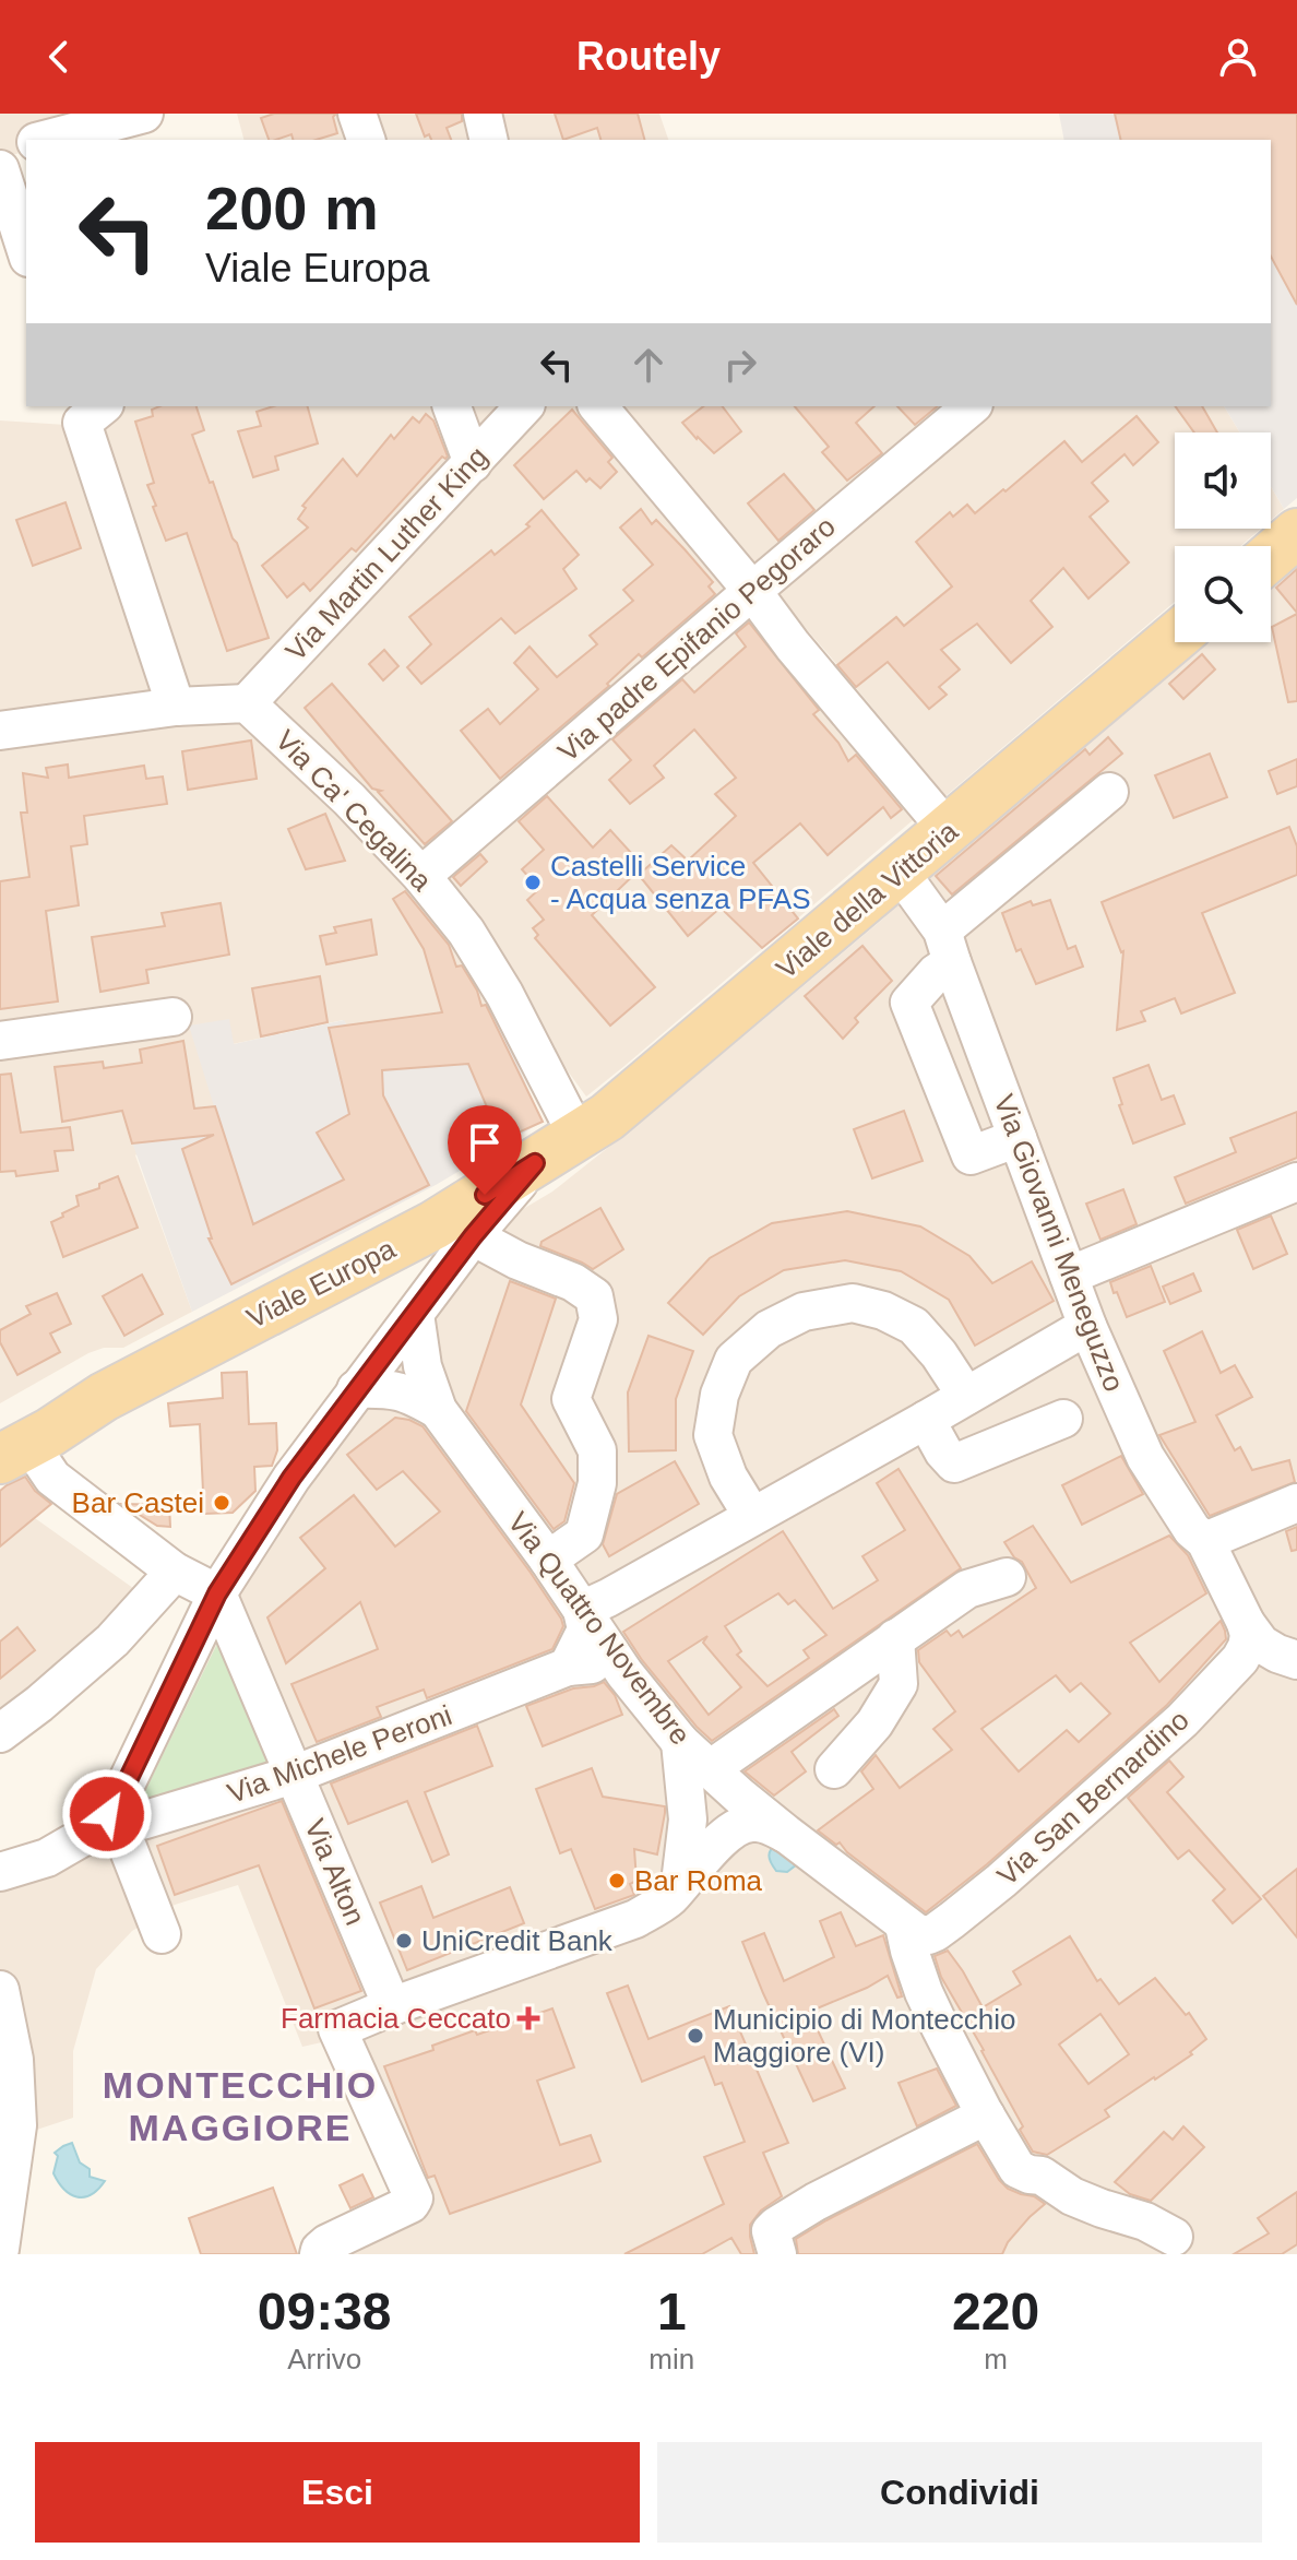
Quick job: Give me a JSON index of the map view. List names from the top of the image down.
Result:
{
  "streets": {
    "main road": ["Viale della Vittoria", "Viale Europa"],
    "street": [
      "Via Martin Luther King",
      "Via padre Epifanio Pegoraro",
      "Via Ca' Cegalina",
      "Via Giovanni Meneguzzo",
      "Via Quattro Novembre",
      "Via Michele Peroni",
      "Via San Bernardino",
      "Via Alton"
    ]
  },
  "crossings": [
    ["Via Martin Luther King", "Via Ca' Cegalina"],
    ["Via padre Epifanio Pegoraro", "Via Ca' Cegalina"],
    ["Via Ca' Cegalina", "Viale della Vittoria"],
    ["Viale della Vittoria", "Via Giovanni Meneguzzo"],
    ["Viale della Vittoria", "Viale Europa"],
    ["Via Quattro Novembre", "Via Michele Peroni"],
    ["Via Quattro Novembre", "Via San Bernardino"],
    ["Via Michele Peroni", "Via Alton"]
  ],
  "districts": ["MONTECCHIO MAGGIORE"],
  "places": {
    "other": [
      "Castelli Service - Acqua senza PFAS",
      "Bar Castei",
      "Bar Roma",
      "UniCredit Bank",
      "Municipio di Montecchio Maggiore (VI)"
    ],
    "health": ["Farmacia Ceccato"]
  },
  "page": {
    "header": "Routely",
    "turn": ["200 m", "Viale Europa"],
    "eta": [
      "09:38",
      "Arrivo",
      "1",
      "min",
      "220",
      "m"
    ],
    "buttons": ["Esci", "Condividi"]
  }
}
